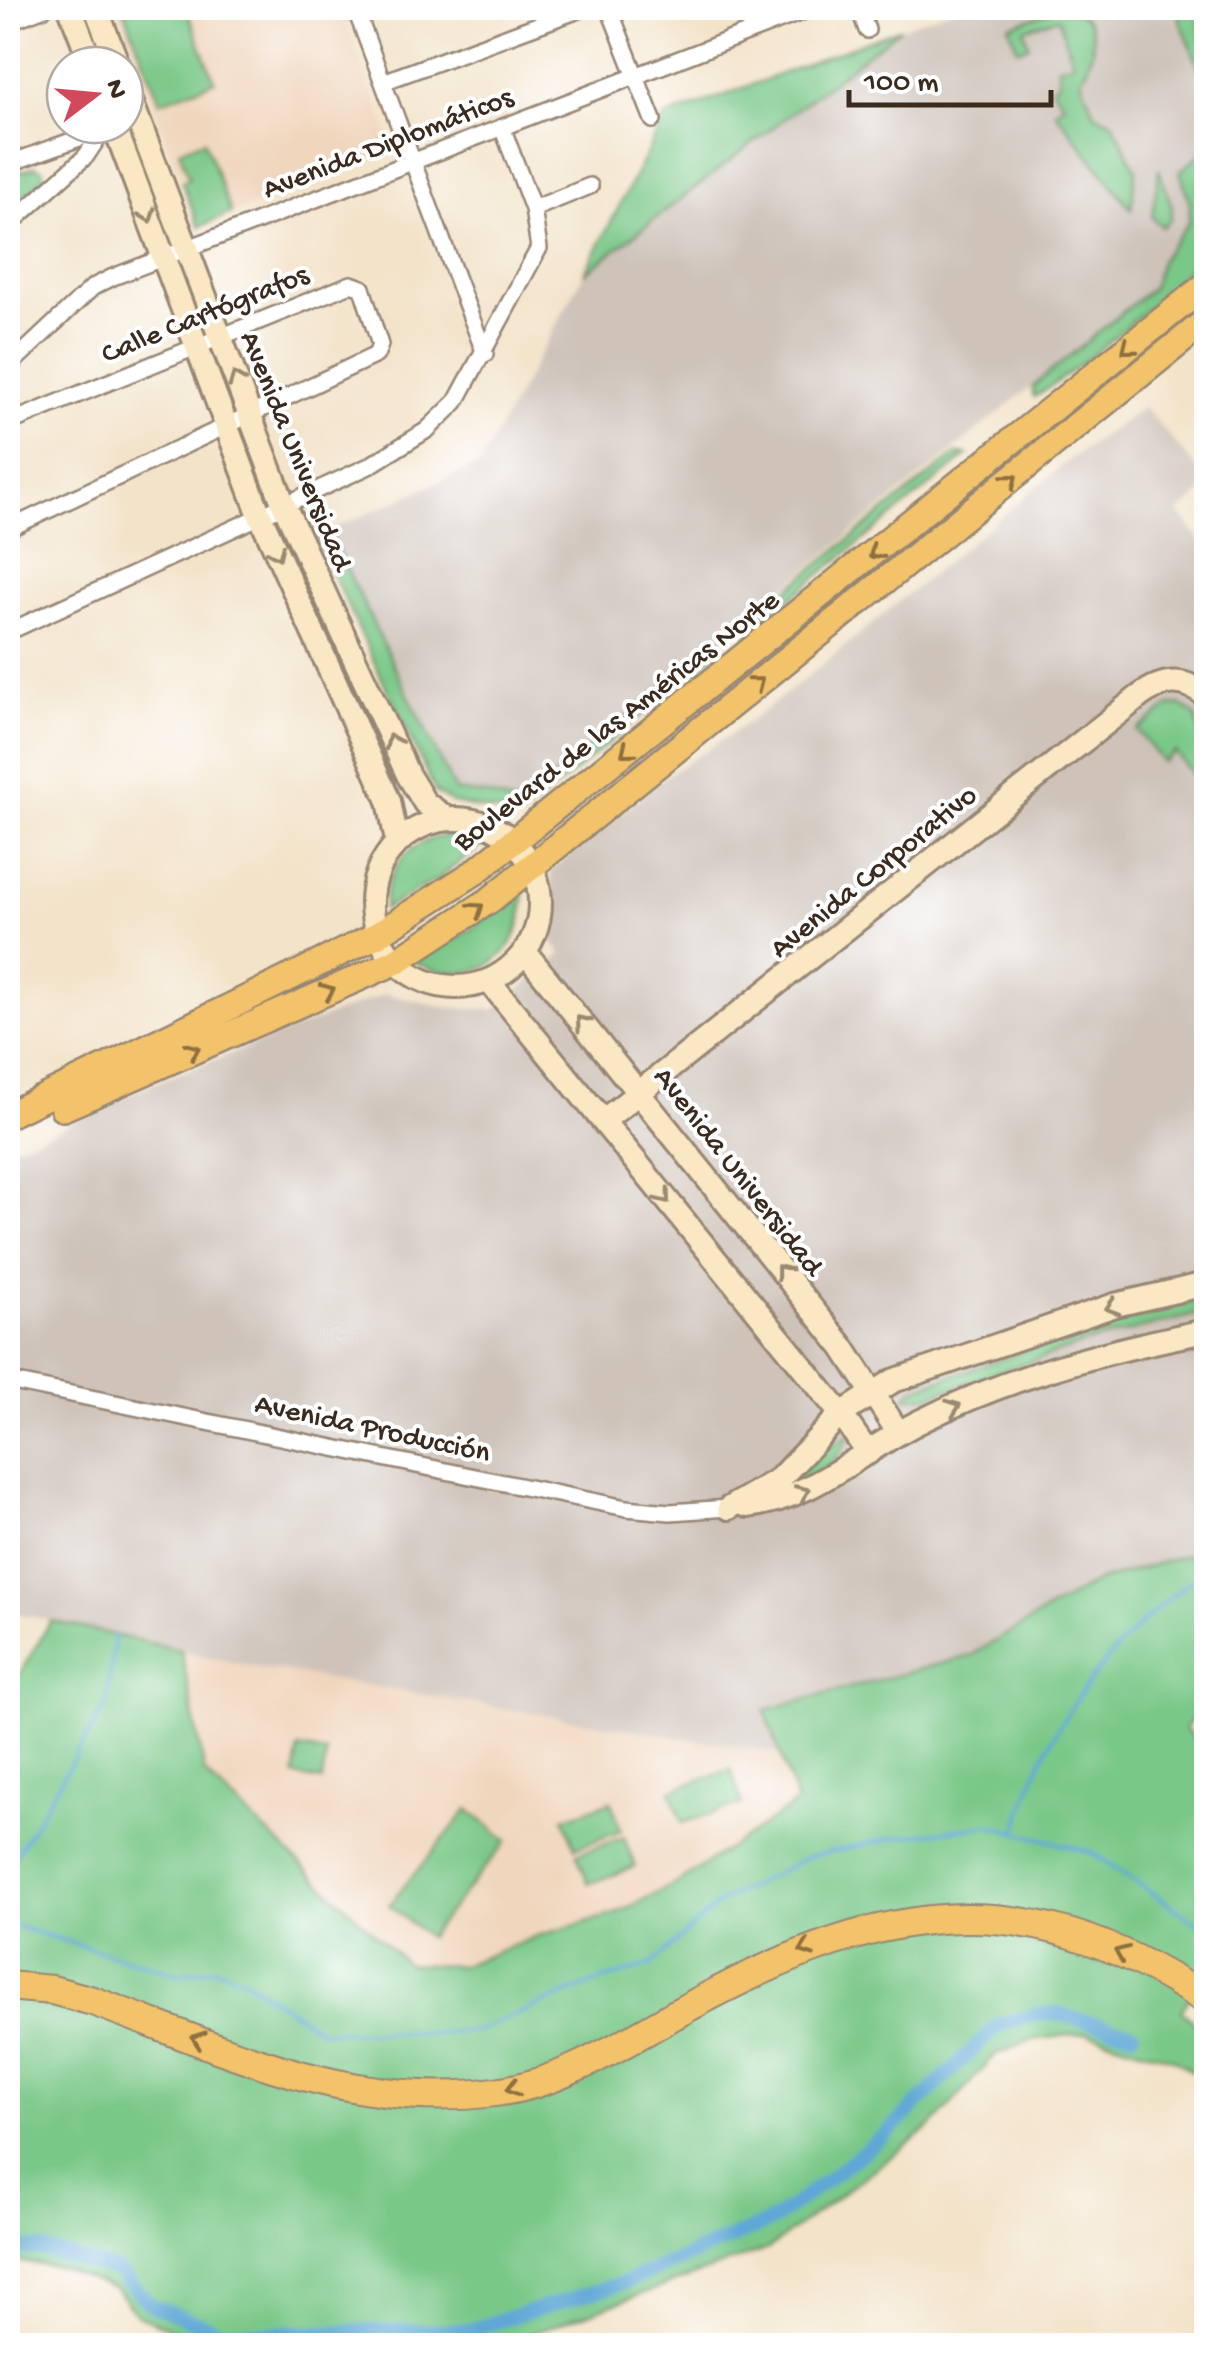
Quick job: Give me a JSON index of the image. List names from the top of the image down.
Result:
{
  "streets": {
    "main road": ["Boulevard de las Américas Norte"],
    "street": [
      "Avenida Diplomáticos",
      "Calle Cartógrafos",
      "Avenida Universidad",
      "Avenida Corporativo",
      "Avenida Producción"
    ]
  },
  "crossings": [
    ["Avenida Diplomáticos", "Avenida Universidad"],
    ["Calle Cartógrafos", "Avenida Universidad"],
    ["Avenida Universidad", "Avenida Corporativo"],
    ["Avenida Universidad", "Avenida Producción"]
  ],
  "scale_bar": "100 m",
  "north": "right"
}
